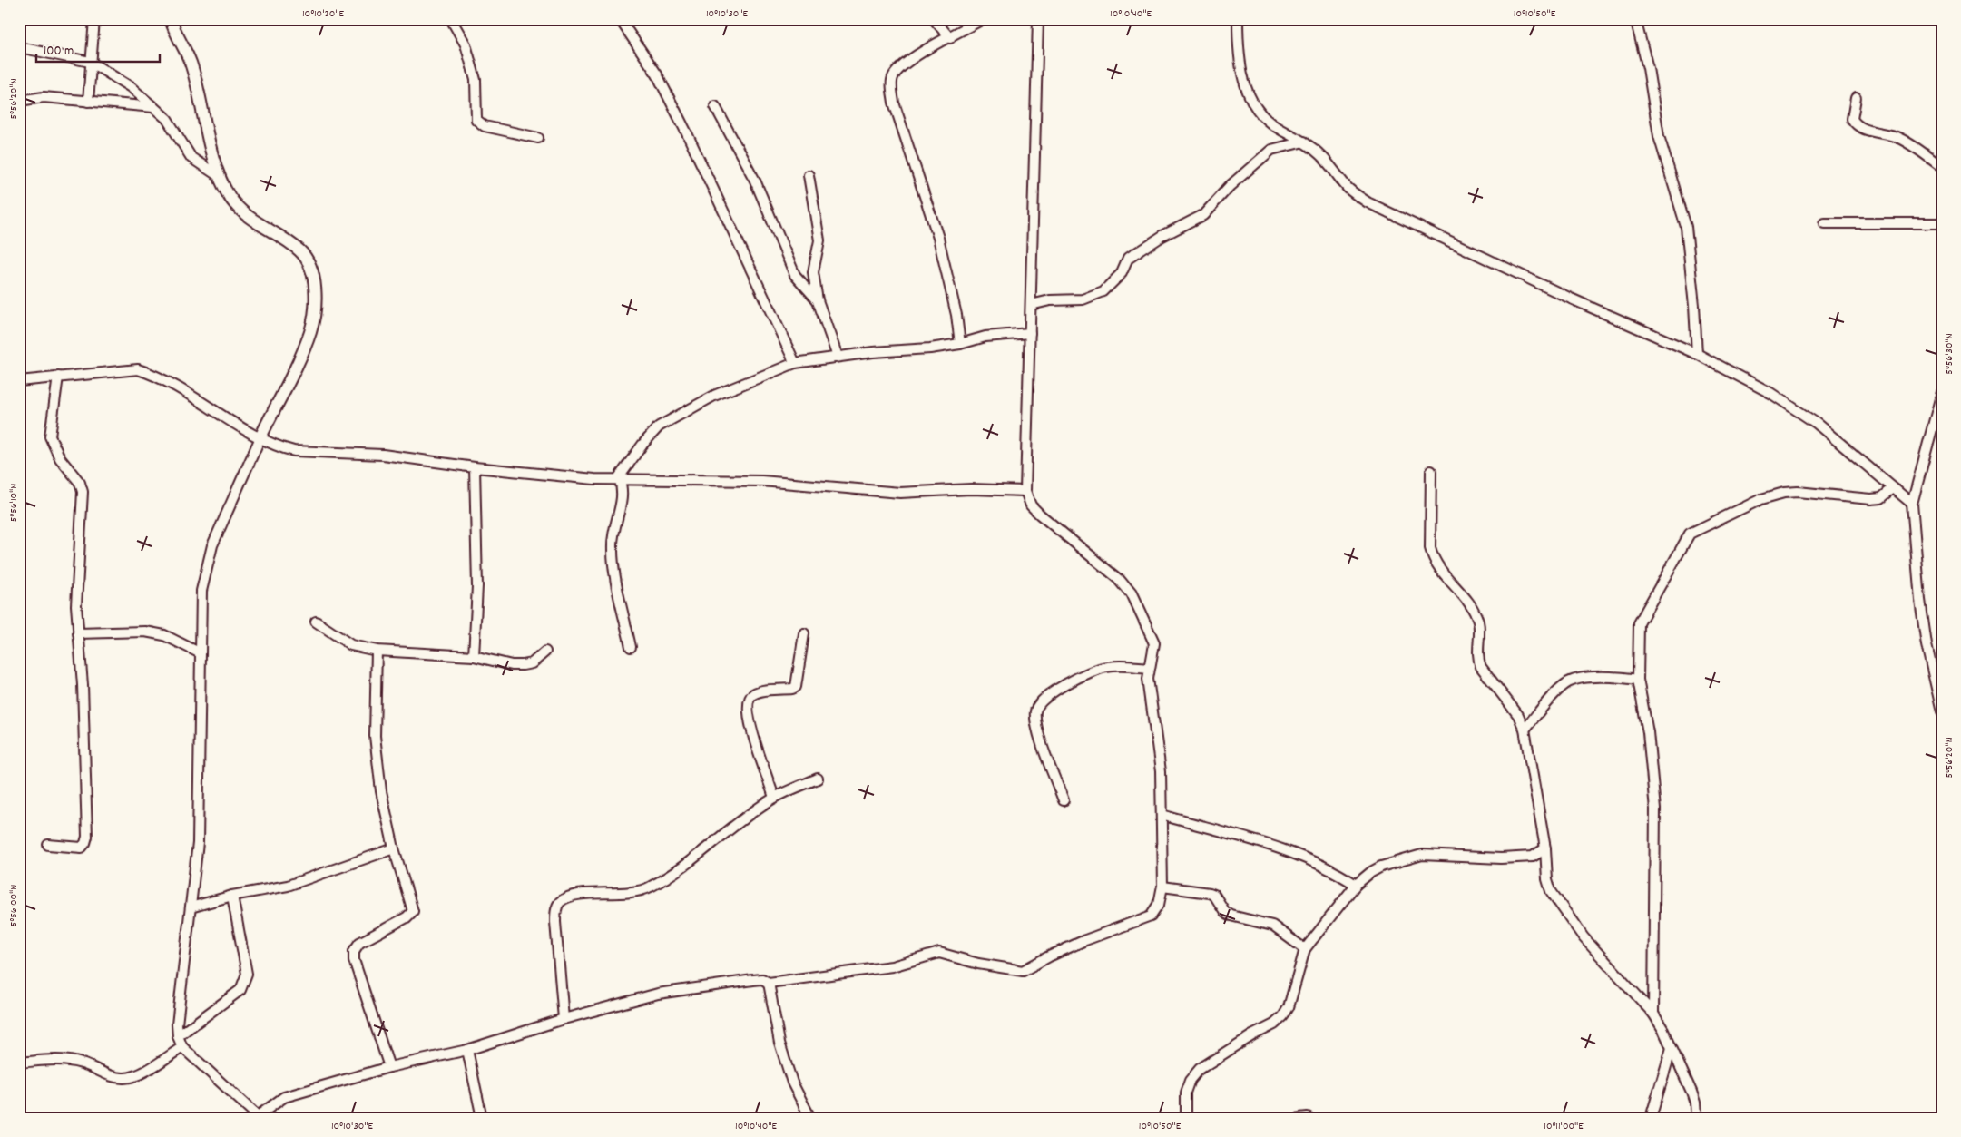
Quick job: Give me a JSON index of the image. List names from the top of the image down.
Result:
{
  "scale_bar": "100 m",
  "coordinates": [
    "10°10'20\"E",
    "10°10'30\"E",
    "10°10'40\"E",
    "10°10'50\"E",
    "5°56'20\"N",
    "5°56'30\"N",
    "5°56'10\"N",
    "5°56'00\"N",
    "10°11'00\"E"
  ]
}
